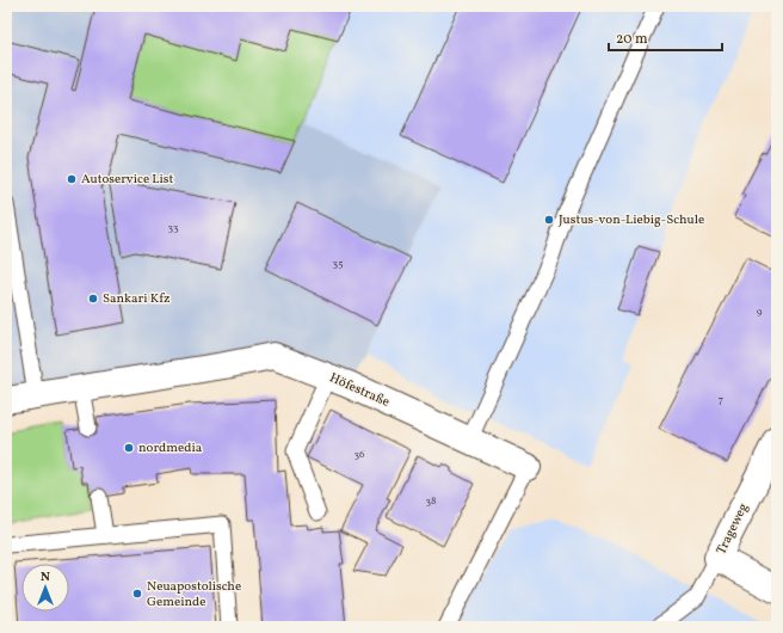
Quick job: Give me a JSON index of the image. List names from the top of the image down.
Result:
{
  "streets": {
    "street": ["Höfestraße", "Trageweg"]
  },
  "places": [
    "Autoservice List",
    "Justus-von-Liebig-Schule",
    "Sankari Kfz",
    "nordmedia",
    "Neuapostolische Gemeinde"
  ],
  "house_numbers": [
    "33",
    "35",
    "9",
    "7",
    "36",
    "38"
  ],
  "scale_bar": "20 m",
  "north": "top"
}
